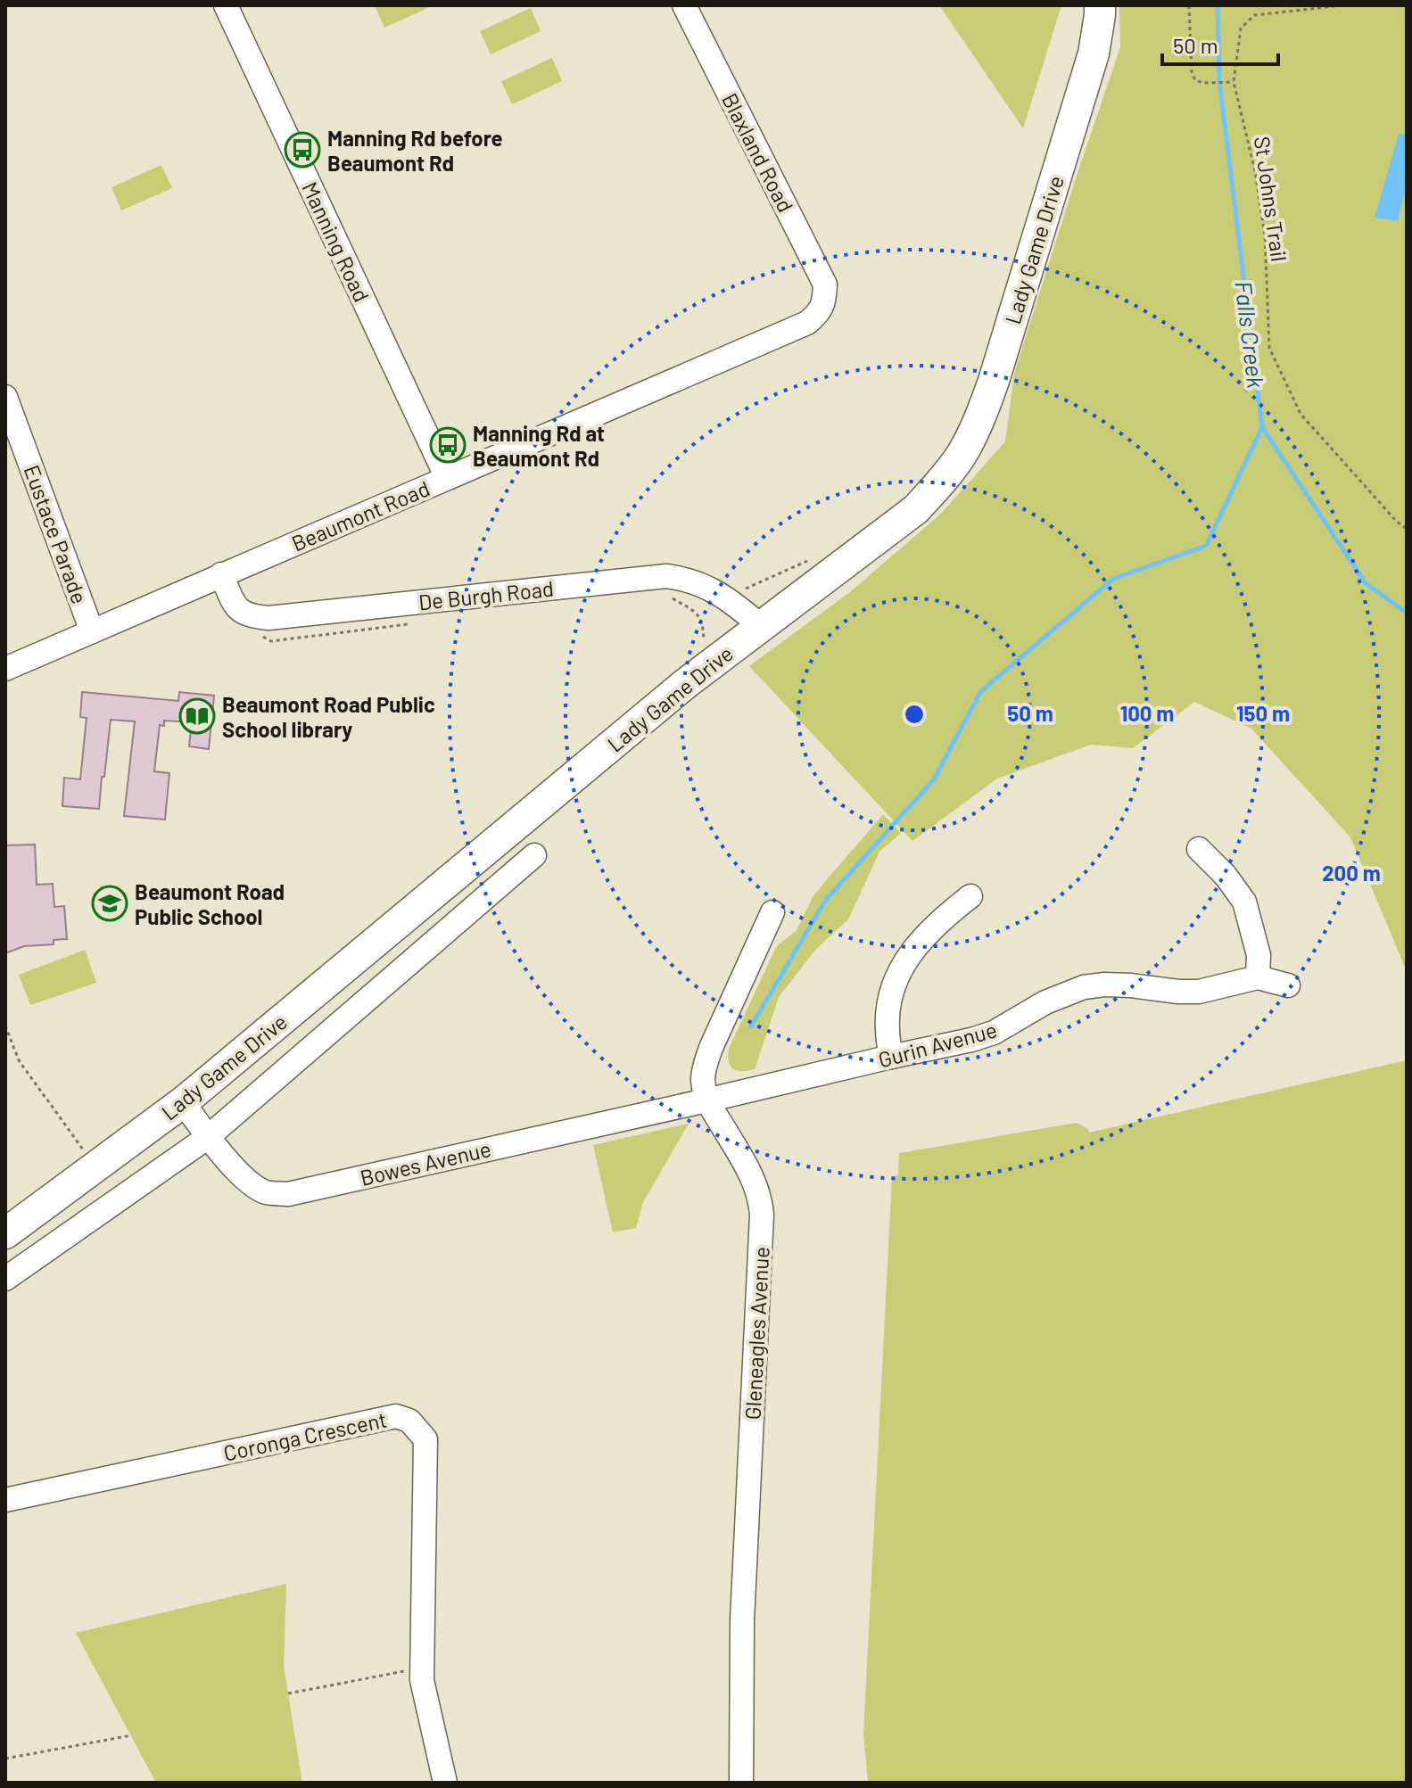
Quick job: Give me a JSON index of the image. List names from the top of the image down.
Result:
{
  "streets": {
    "main road": ["Lady Game Drive"],
    "street": [
      "Blaxland Road",
      "Manning Road",
      "Beaumont Road",
      "Eustace Parade",
      "De Burgh Road",
      "Gurin Avenue",
      "Bowes Avenue",
      "Gleneagles Avenue",
      "Coronga Crescent"
    ],
    "path": ["St Johns Trail"]
  },
  "crossings": [
    ["Blaxland Road", "Beaumont Road"],
    ["Manning Road", "Beaumont Road"],
    ["Lady Game Drive", "De Burgh Road"],
    ["Lady Game Drive", "Bowes Avenue"],
    ["Beaumont Road", "Eustace Parade"],
    ["Beaumont Road", "De Burgh Road"],
    ["Gurin Avenue", "Bowes Avenue"],
    ["Gurin Avenue", "Gleneagles Avenue"],
    ["Bowes Avenue", "Gleneagles Avenue"]
  ],
  "water": ["Falls Creek"],
  "places": {
    "bus stop": ["Manning Rd before Beaumont Rd", "Manning Rd at Beaumont Rd"],
    "library": ["Beaumont Road Public School library"],
    "school or university": ["Beaumont Road Public School"]
  },
  "scale_bar": "50 m",
  "rings": [
    "50 m",
    "100 m",
    "150 m",
    "200 m"
  ]
}
